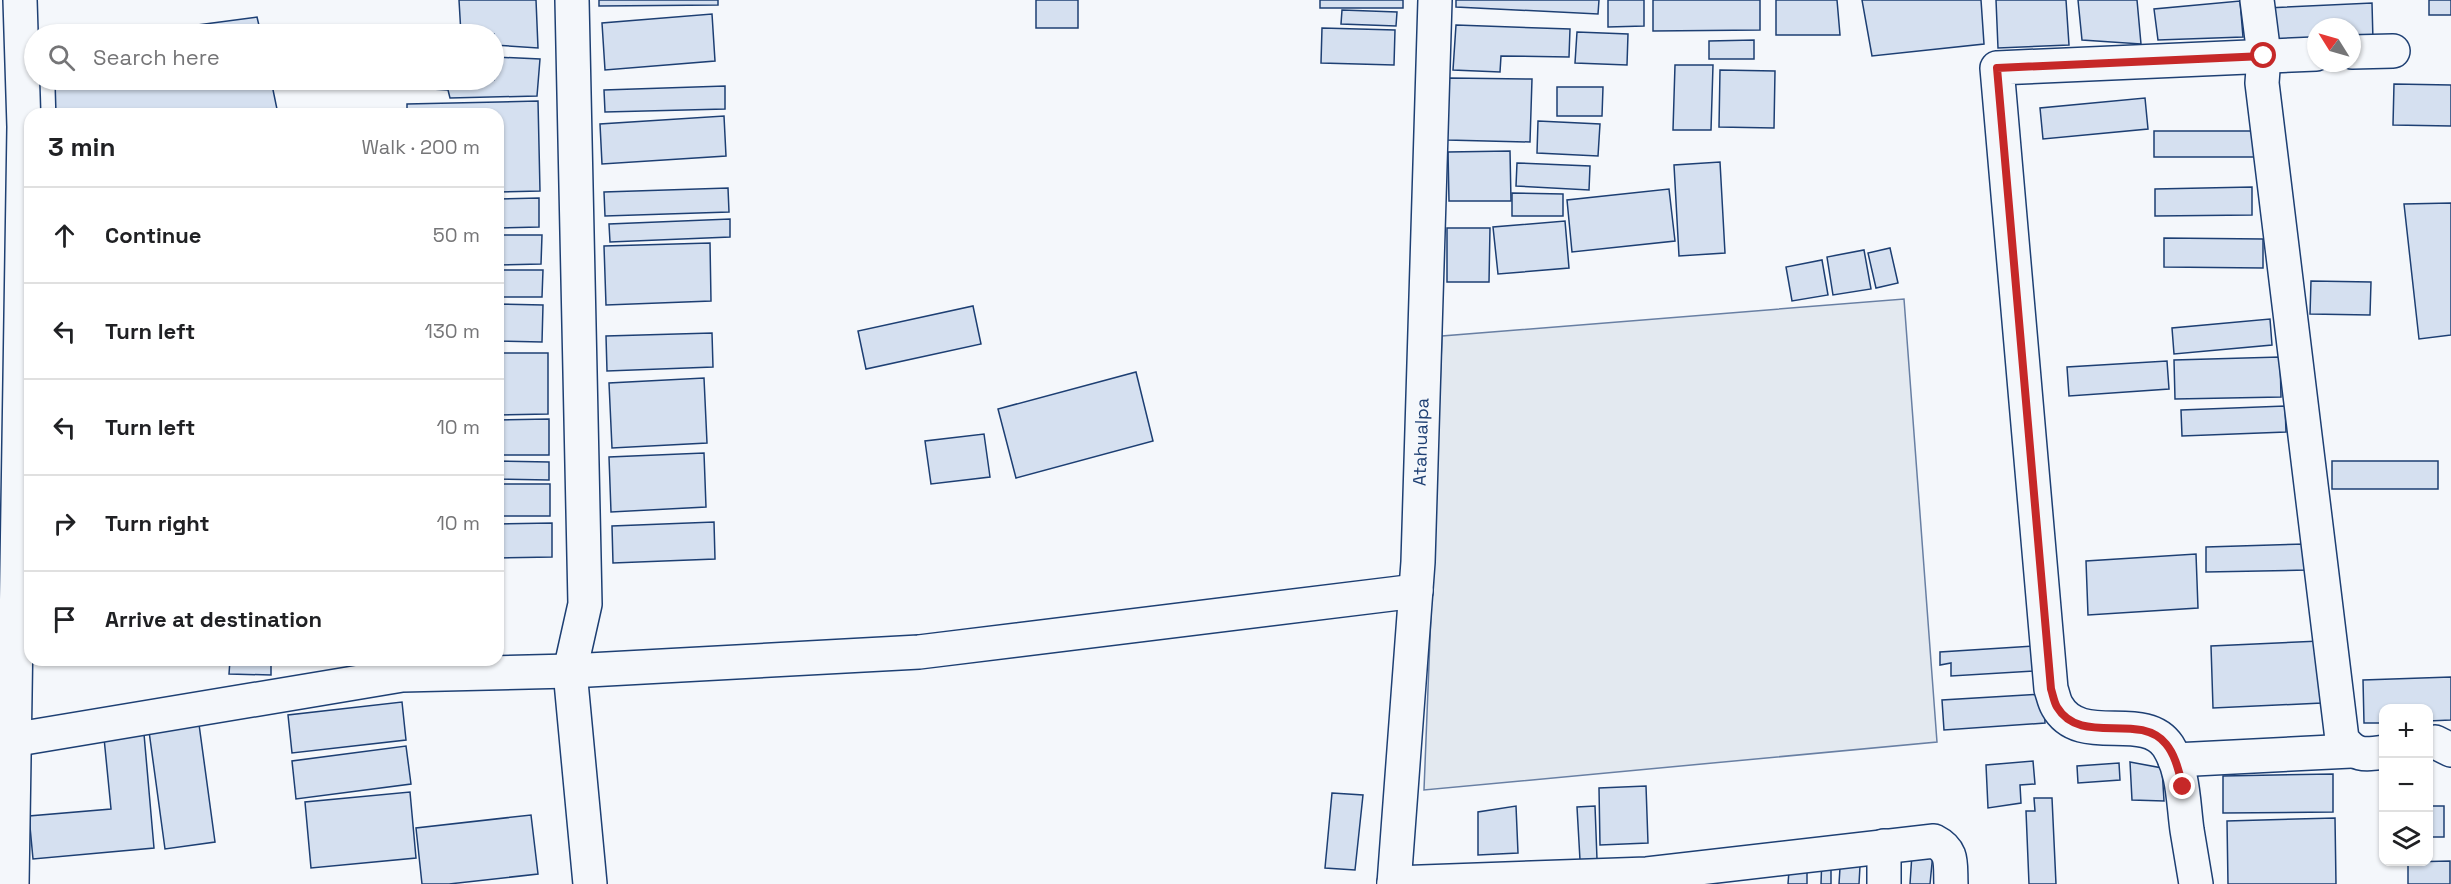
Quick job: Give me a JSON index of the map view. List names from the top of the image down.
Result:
{
  "streets": {
    "street": ["Atahualpa"]
  },
  "north": "top left",
  "page": {
    "search": "Search here",
    "heading": ["3 min", "Walk · 200 m"],
    "list": [
      ["Continue", "50 m"],
      ["Turn left", "130 m"],
      ["Turn left", "10 m"],
      ["Turn right", "10 m"],
      "Arrive at destination"
    ],
    "map_buttons": ["+", "−"]
  }
}
